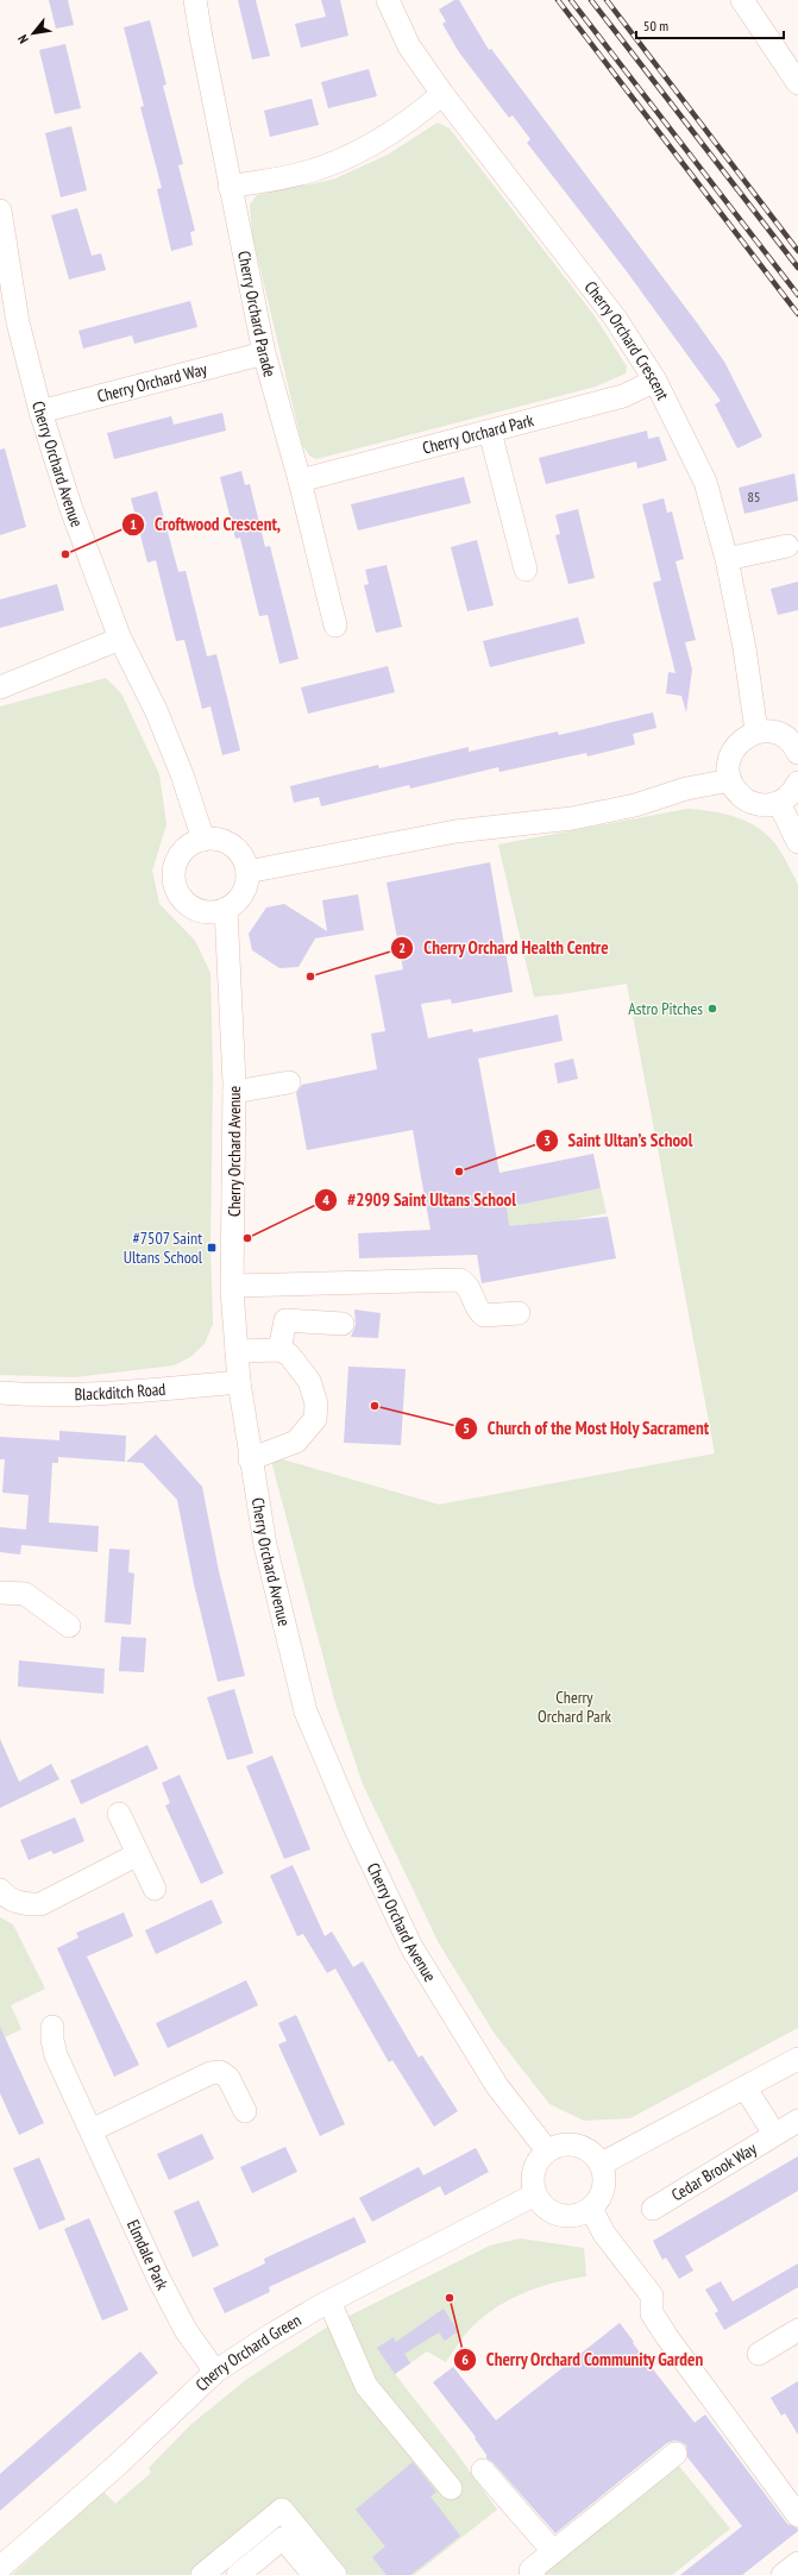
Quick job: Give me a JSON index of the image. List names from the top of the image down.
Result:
{
  "streets": {
    "street": [
      "Cherry Orchard Parade",
      "Cherry Orchard Crescent",
      "Cherry Orchard Way",
      "Cherry Orchard Park",
      "Cherry Orchard Avenue",
      "Blackditch Road",
      "Cedar Brook Way",
      "Elmdale Park",
      "Cherry Orchard Green"
    ]
  },
  "crossings": [
    ["Cherry Orchard Parade", "Cherry Orchard Way"],
    ["Cherry Orchard Parade", "Cherry Orchard Park"],
    ["Cherry Orchard Crescent", "Cherry Orchard Park"],
    ["Cherry Orchard Way", "Cherry Orchard Avenue"],
    ["Cherry Orchard Avenue", "Blackditch Road"],
    ["Cherry Orchard Avenue", "Cherry Orchard Green"],
    ["Elmdale Park", "Cherry Orchard Green"]
  ],
  "parks": ["Cherry Orchard Park"],
  "places": {
    "other": [
      "Croftwood Crescent,",
      "Cherry Orchard Health Centre",
      "Astro Pitches",
      "Saint Ultan’s School",
      "#2909 Saint Ultans School",
      "Church of the Most Holy Sacrament",
      "Cherry Orchard Community Garden"
    ],
    "transit": ["#7507 Saint Ultans School"]
  },
  "house_numbers": ["85"],
  "scale_bar": "50 m",
  "north": "bottom left"
}
